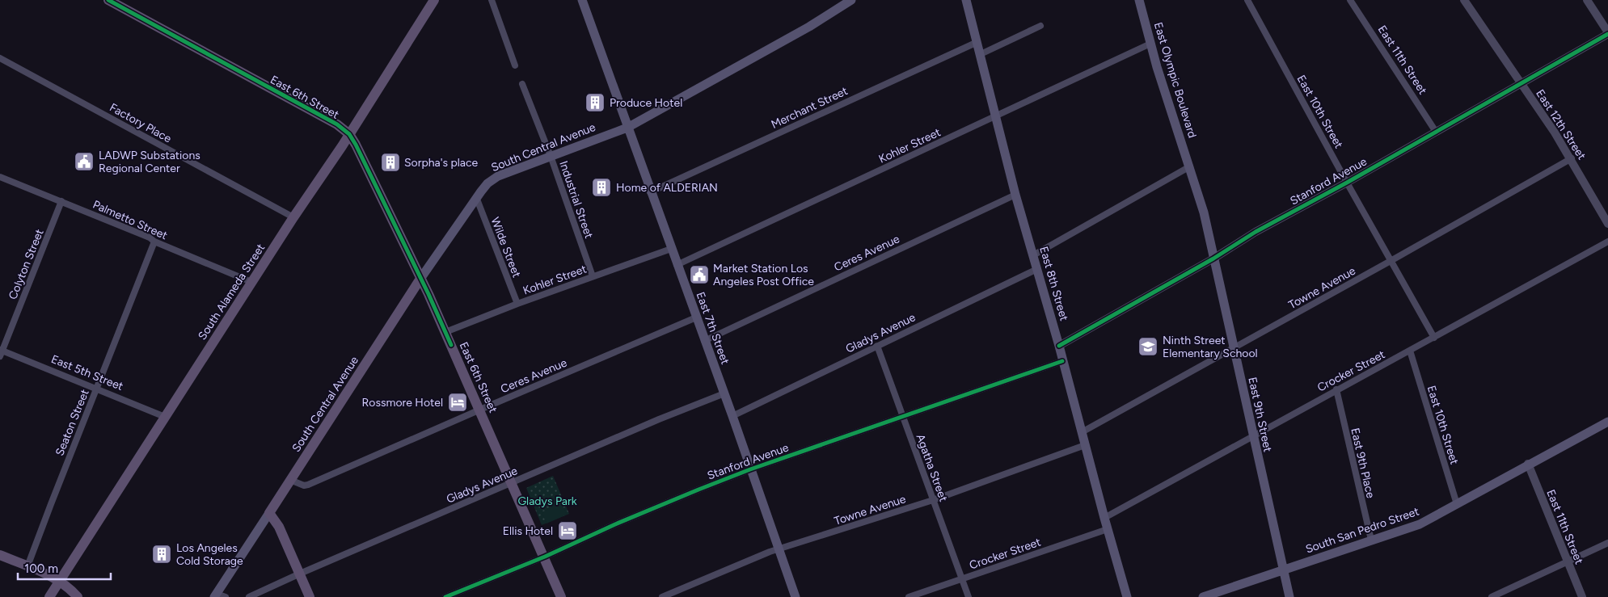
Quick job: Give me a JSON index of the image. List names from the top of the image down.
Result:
{
  "streets": {
    "main road": [
      "East Olympic Boulevard",
      "East 6th Street",
      "South Central Avenue",
      "East 8th Street",
      "South Alameda Street",
      "East 7th Street",
      "East 9th Street",
      "South San Pedro Street"
    ],
    "street": [
      "East 11th Street",
      "Merchant Street",
      "East 10th Street",
      "Factory Place",
      "East 12th Street",
      "Kohler Street",
      "Stanford Avenue",
      "Industrial Street",
      "Palmetto Street",
      "Wilde Street",
      "Ceres Avenue",
      "Colyton Street",
      "Towne Avenue",
      "Gladys Avenue",
      "Crocker Street",
      "East 5th Street",
      "Seaton Street",
      "East 9th Place",
      "Agatha Street"
    ]
  },
  "crossings": [
    ["East 11th Street", "Stanford Avenue"],
    ["East 11th Street", "South San Pedro Street"],
    ["East Olympic Boulevard", "Kohler Street"],
    ["East Olympic Boulevard", "East 9th Street"],
    ["East 6th Street", "Kohler Street"],
    ["East 6th Street", "South Central Avenue"],
    ["East 6th Street", "Stanford Avenue"],
    ["East 6th Street", "Ceres Avenue"],
    ["East 6th Street", "South Alameda Street"],
    ["East 6th Street", "Gladys Avenue"],
    ["Merchant Street", "East 8th Street"],
    ["Merchant Street", "East 7th Street"],
    ["East 10th Street", "Stanford Avenue"],
    ["East 10th Street", "Towne Avenue"],
    ["East 10th Street", "Crocker Street"],
    ["East 10th Street", "South San Pedro Street"],
    ["Factory Place", "South Alameda Street"],
    ["East 12th Street", "Stanford Avenue"],
    ["East 12th Street", "Towne Avenue"],
    ["Kohler Street", "Industrial Street"],
    ["Kohler Street", "Wilde Street"],
    ["Kohler Street", "East 8th Street"],
    ["Kohler Street", "East 7th Street"],
    ["South Central Avenue", "Industrial Street"],
    ["South Central Avenue", "Wilde Street"],
    ["South Central Avenue", "Ceres Avenue"],
    ["South Central Avenue", "East 7th Street"],
    ["Stanford Avenue", "East 8th Street"],
    ["Stanford Avenue", "East 7th Street"],
    ["Stanford Avenue", "East 9th Street"],
    ["Stanford Avenue", "Agatha Street"],
    ["Palmetto Street", "Colyton Street"],
    ["Palmetto Street", "South Alameda Street"],
    ["Palmetto Street", "Seaton Street"],
    ["Ceres Avenue", "East 8th Street"],
    ["Ceres Avenue", "East 7th Street"],
    ["Colyton Street", "East 5th Street"],
    ["East 8th Street", "Towne Avenue"],
    ["East 8th Street", "Gladys Avenue"],
    ["East 8th Street", "Crocker Street"],
    ["Towne Avenue", "East 7th Street"],
    ["Towne Avenue", "East 9th Street"],
    ["Towne Avenue", "Agatha Street"],
    ["South Alameda Street", "East 5th Street"],
    ["East 7th Street", "Gladys Avenue"],
    ["Gladys Avenue", "Agatha Street"],
    ["Crocker Street", "East 9th Street"],
    ["Crocker Street", "East 9th Place"],
    ["Crocker Street", "Agatha Street"],
    ["East 5th Street", "Seaton Street"],
    ["East 9th Street", "South San Pedro Street"],
    ["East 9th Place", "South San Pedro Street"]
  ],
  "parks": ["Gladys Park"],
  "places": {
    "building": [
      "Produce Hotel",
      "Sorpha's place",
      "Home of ALDERIAN",
      "Los Angeles Cold Storage"
    ],
    "public building": ["LADWP Substations Regional Center", "Market Station Los Angeles Post Office"],
    "school or university": ["Ninth Street Elementary School"],
    "hotel": ["Rossmore Hotel", "Ellis Hotel"]
  },
  "scale_bar": "100 m"
}
